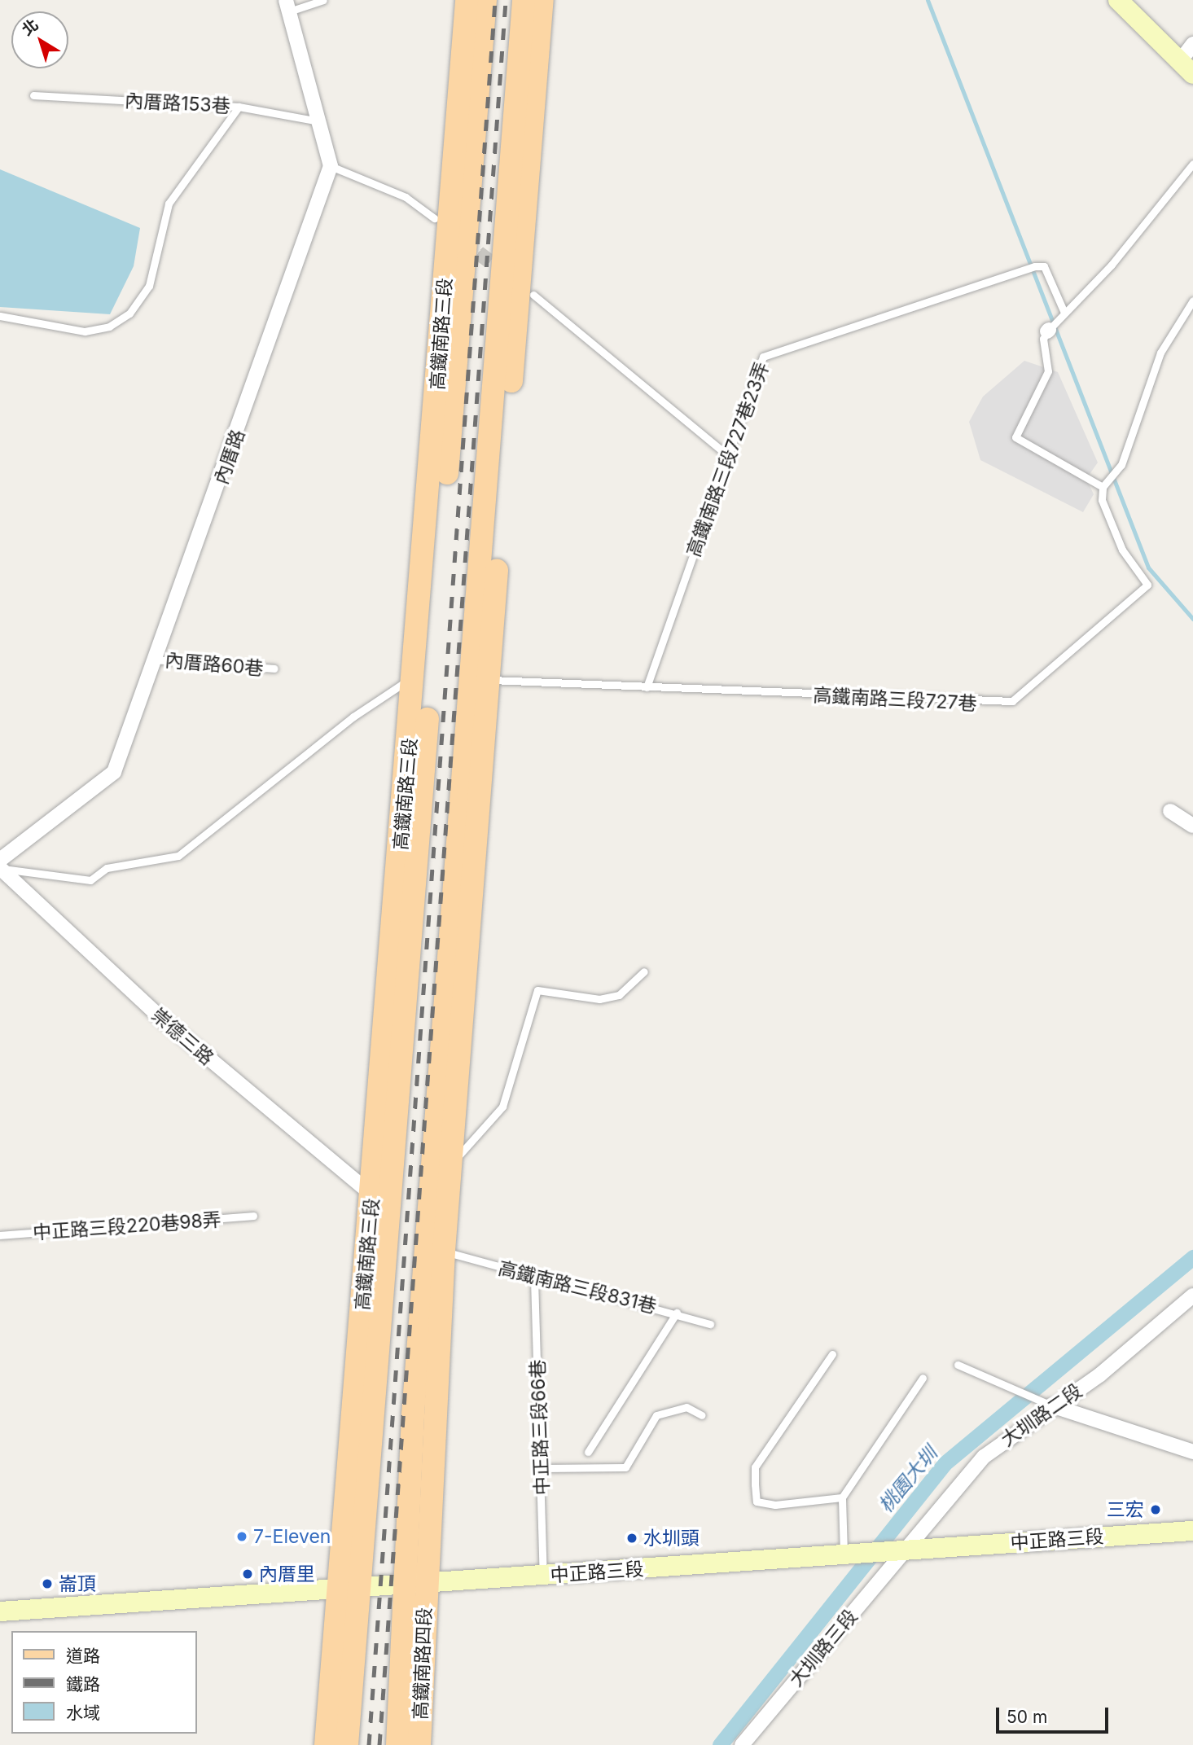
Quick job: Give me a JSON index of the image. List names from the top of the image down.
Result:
{
  "streets": {
    "main road": ["高鐵南路三段", "中正路三段", "高鐵南路四段"],
    "street": [
      "內厝路",
      "崇德三路",
      "大圳路二段",
      "大圳路三段"
    ],
    "lane": [
      "內厝路153巷",
      "高鐵南路三段727巷23弄",
      "內厝路60巷",
      "高鐵南路三段727巷",
      "中正路三段220巷98弄",
      "高鐵南路三段831巷",
      "中正路三段66巷"
    ]
  },
  "crossings": [
    ["高鐵南路三段", "崇德三路"],
    ["高鐵南路三段", "中正路三段"],
    ["內厝路", "內厝路60巷"],
    ["高鐵南路三段727巷23弄", "高鐵南路三段727巷"],
    ["高鐵南路三段831巷", "中正路三段66巷"],
    ["大圳路二段", "中正路三段"],
    ["大圳路二段", "大圳路三段"],
    ["中正路三段66巷", "中正路三段"],
    ["中正路三段", "大圳路三段"],
    ["中正路三段", "高鐵南路四段"]
  ],
  "water": ["桃園大圳"],
  "places": [
    "三宏",
    "7-Eleven",
    "水圳頭",
    "內厝里",
    "崙頂"
  ],
  "legend": ["道路", "鐵路", "水域"],
  "scale_bar": "50 m",
  "north": "top left"
}
